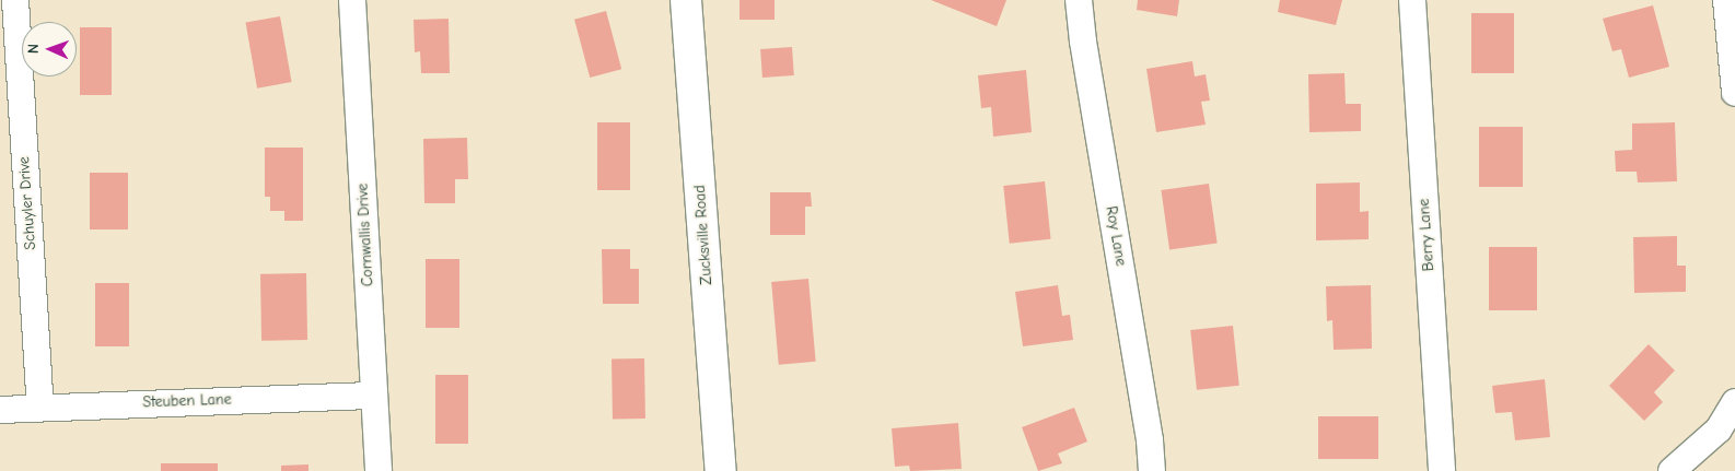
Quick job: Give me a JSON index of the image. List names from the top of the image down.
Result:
{
  "streets": {
    "street": [
      "Schuyler Drive",
      "Cornwallis Drive",
      "Zucksville Road",
      "Berry Lane",
      "Roy Lane",
      "Steuben Lane"
    ]
  },
  "crossings": [
    ["Schuyler Drive", "Steuben Lane"],
    ["Cornwallis Drive", "Steuben Lane"]
  ],
  "north": "left"
}
